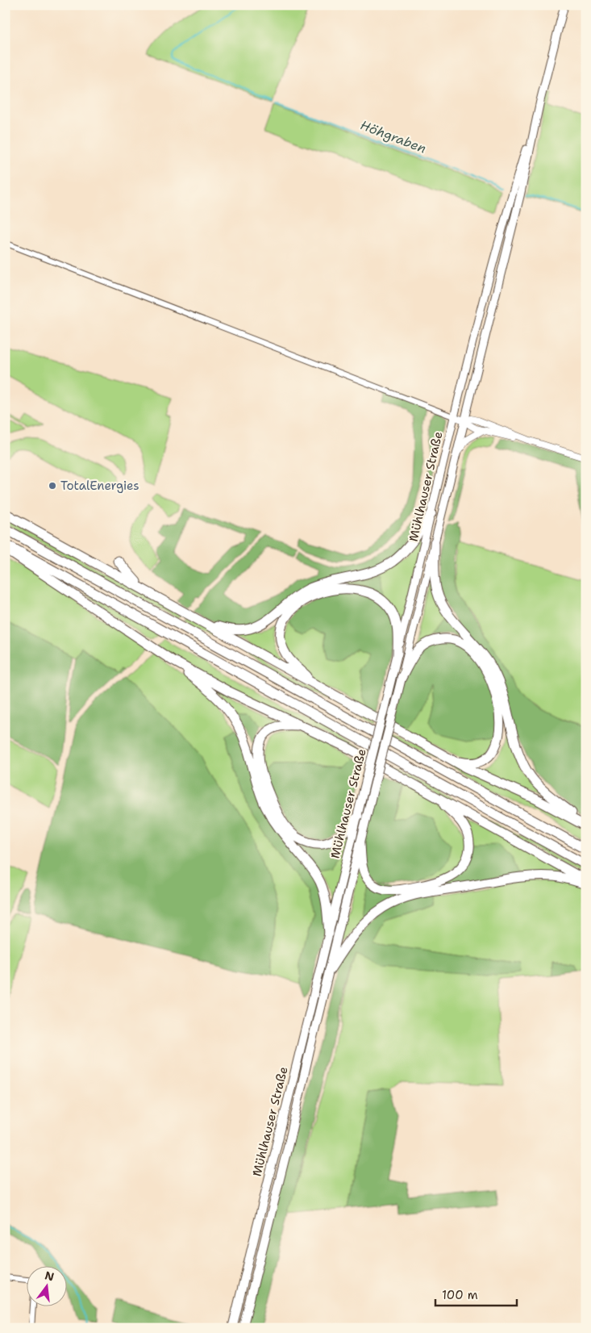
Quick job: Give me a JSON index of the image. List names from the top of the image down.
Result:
{
  "streets": {
    "main road": ["Mühlhauser Straße"]
  },
  "water": ["Höhgraben"],
  "places": ["TotalEnergies"],
  "scale_bar": "100 m",
  "north": "top"
}
